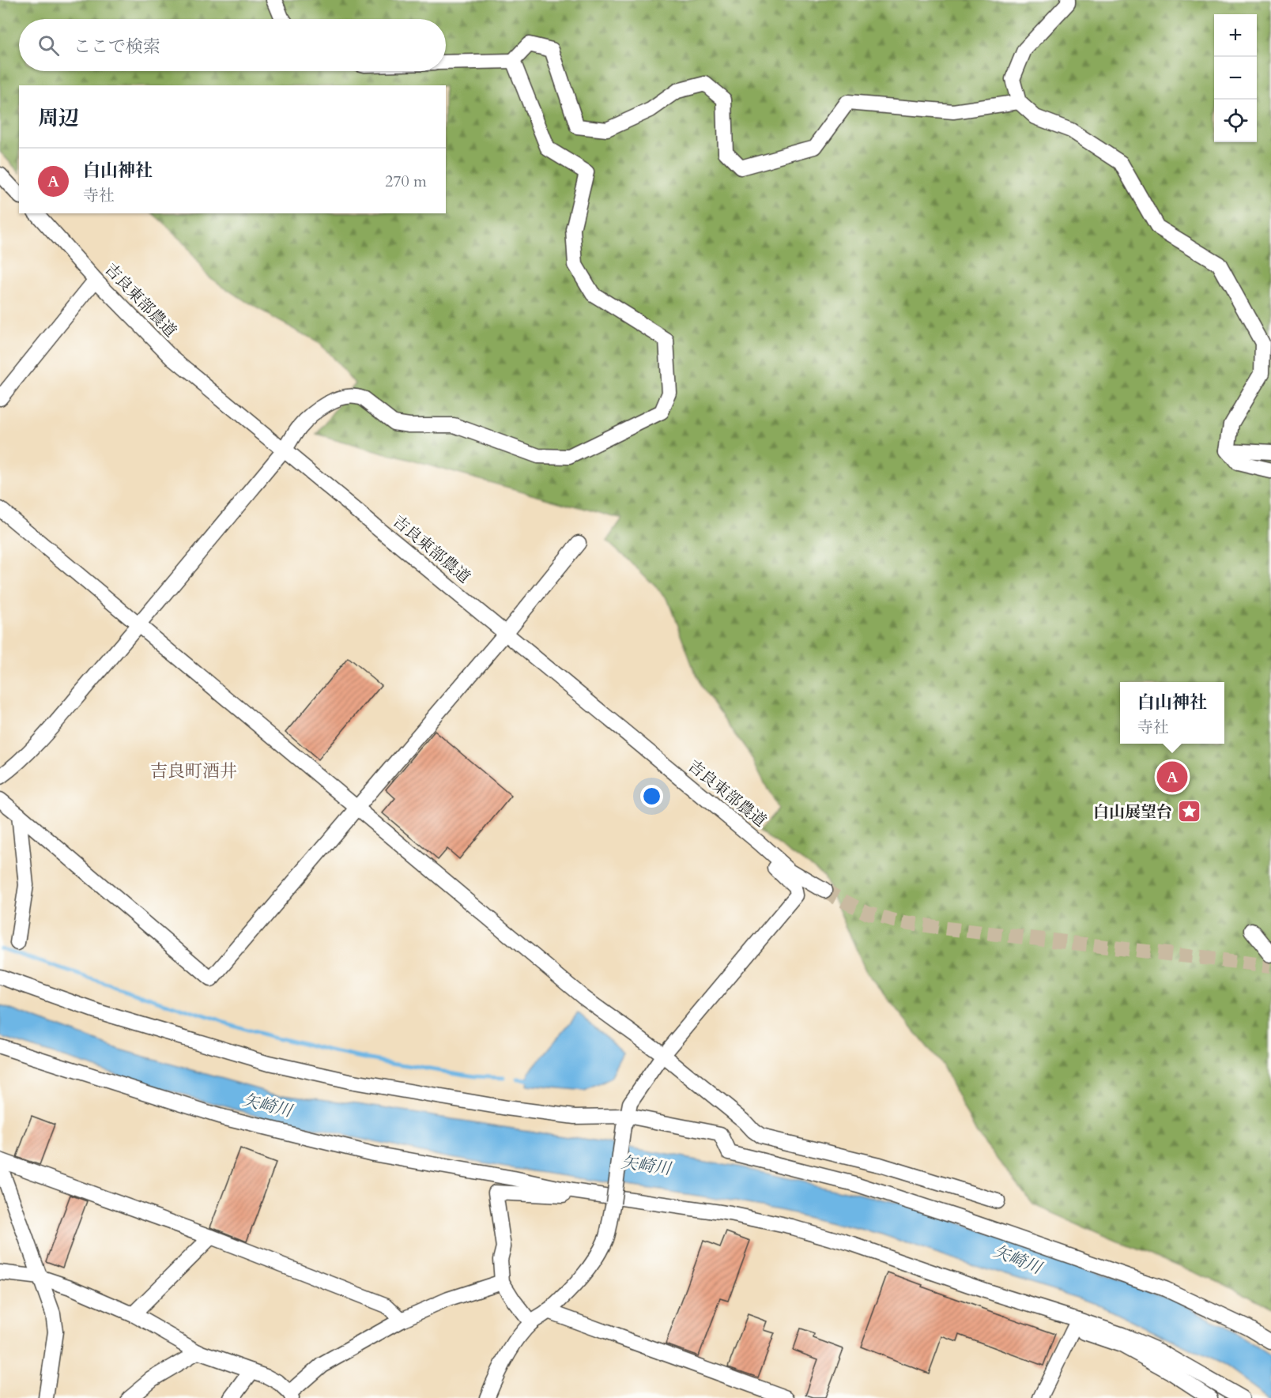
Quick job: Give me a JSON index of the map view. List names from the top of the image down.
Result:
{
  "streets": {
    "street": ["吉良東部農道"]
  },
  "districts": ["吉良町酒井"],
  "water": ["矢崎川"],
  "places": {
    "place": ["白山展望台"]
  },
  "page": {
    "map_buttons": ["+", "−"],
    "search": "ここで検索",
    "heading": "周辺",
    "list": [
      {
        "mark": "A",
        "name": "白山神社",
        "note": "寺社",
        "value": "270 m"
      }
    ],
    "popup": ["白山神社", "寺社"],
    "pins": "A"
  }
}
